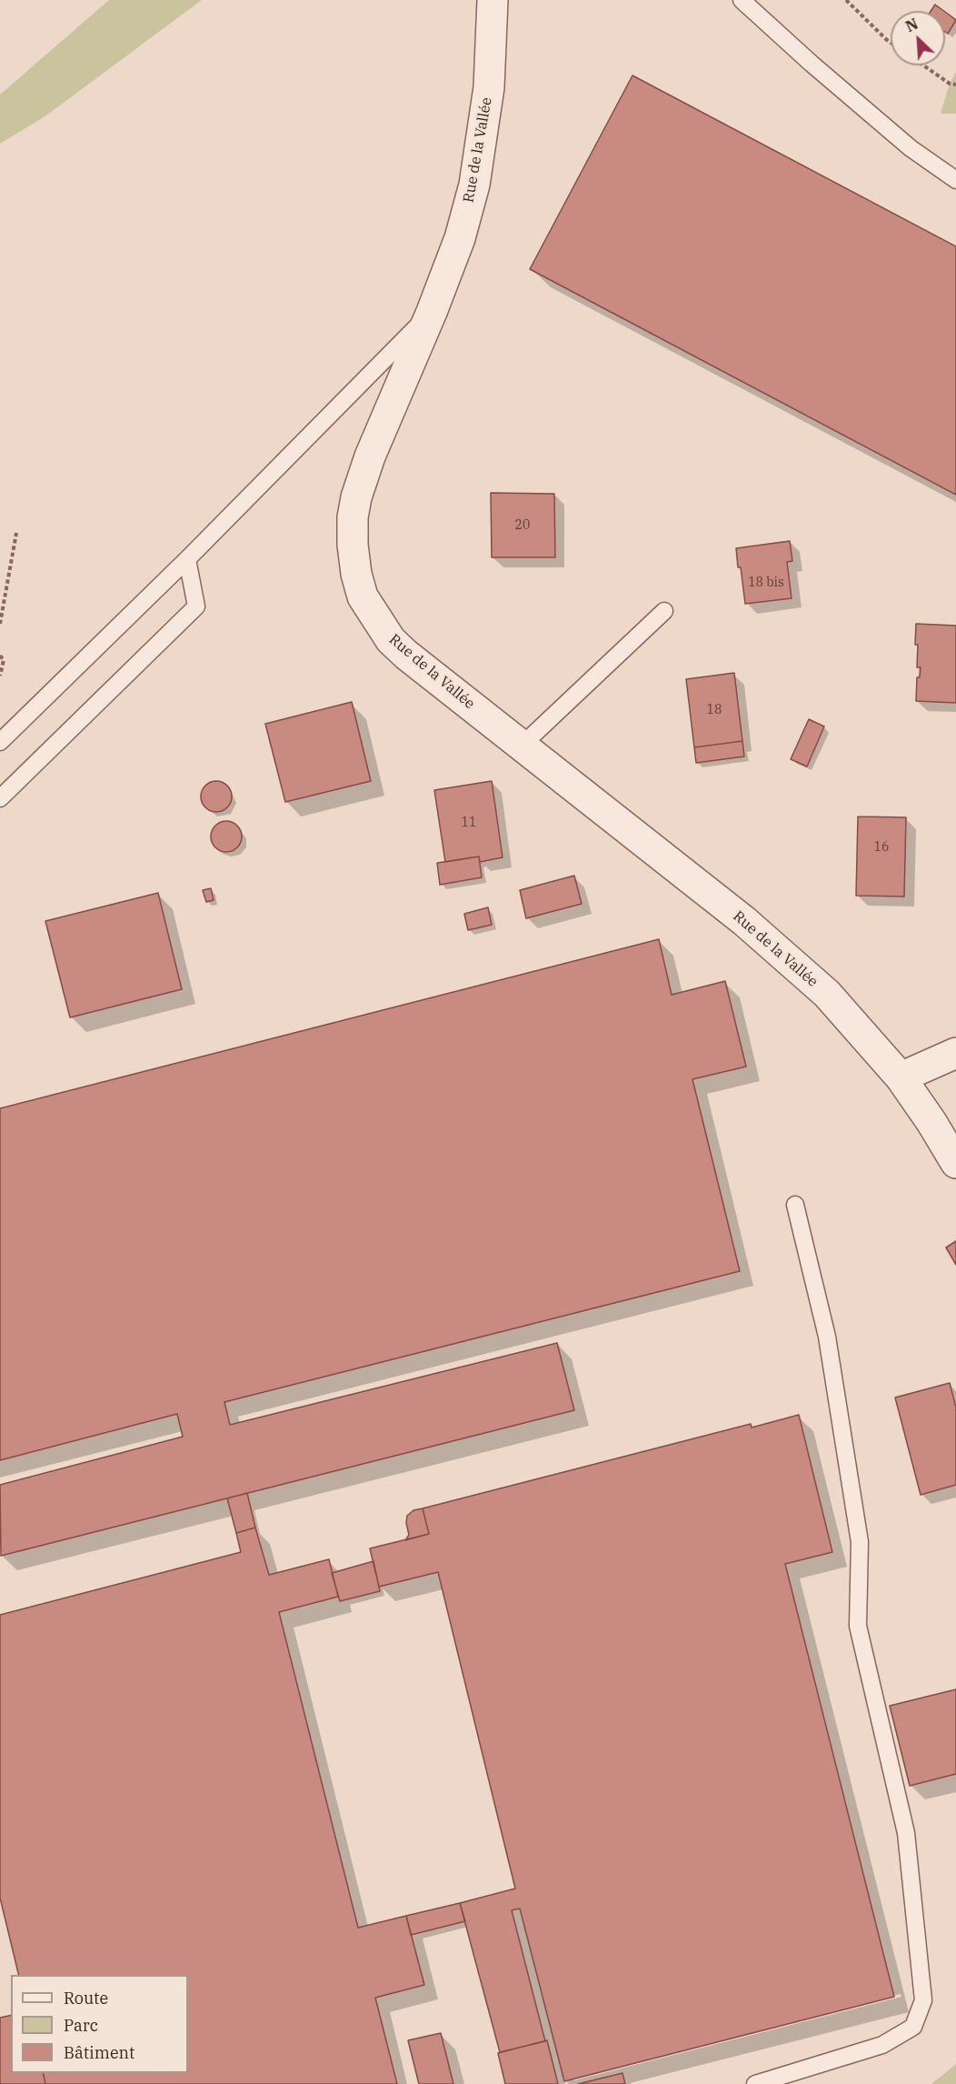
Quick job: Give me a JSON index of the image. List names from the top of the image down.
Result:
{
  "streets": {
    "street": ["Rue de la Vallée"]
  },
  "house_numbers": [
    "20",
    "18 bis",
    "18",
    "11",
    "16"
  ],
  "legend": ["Route", "Parc", "Bâtiment"],
  "north": "top left"
}
